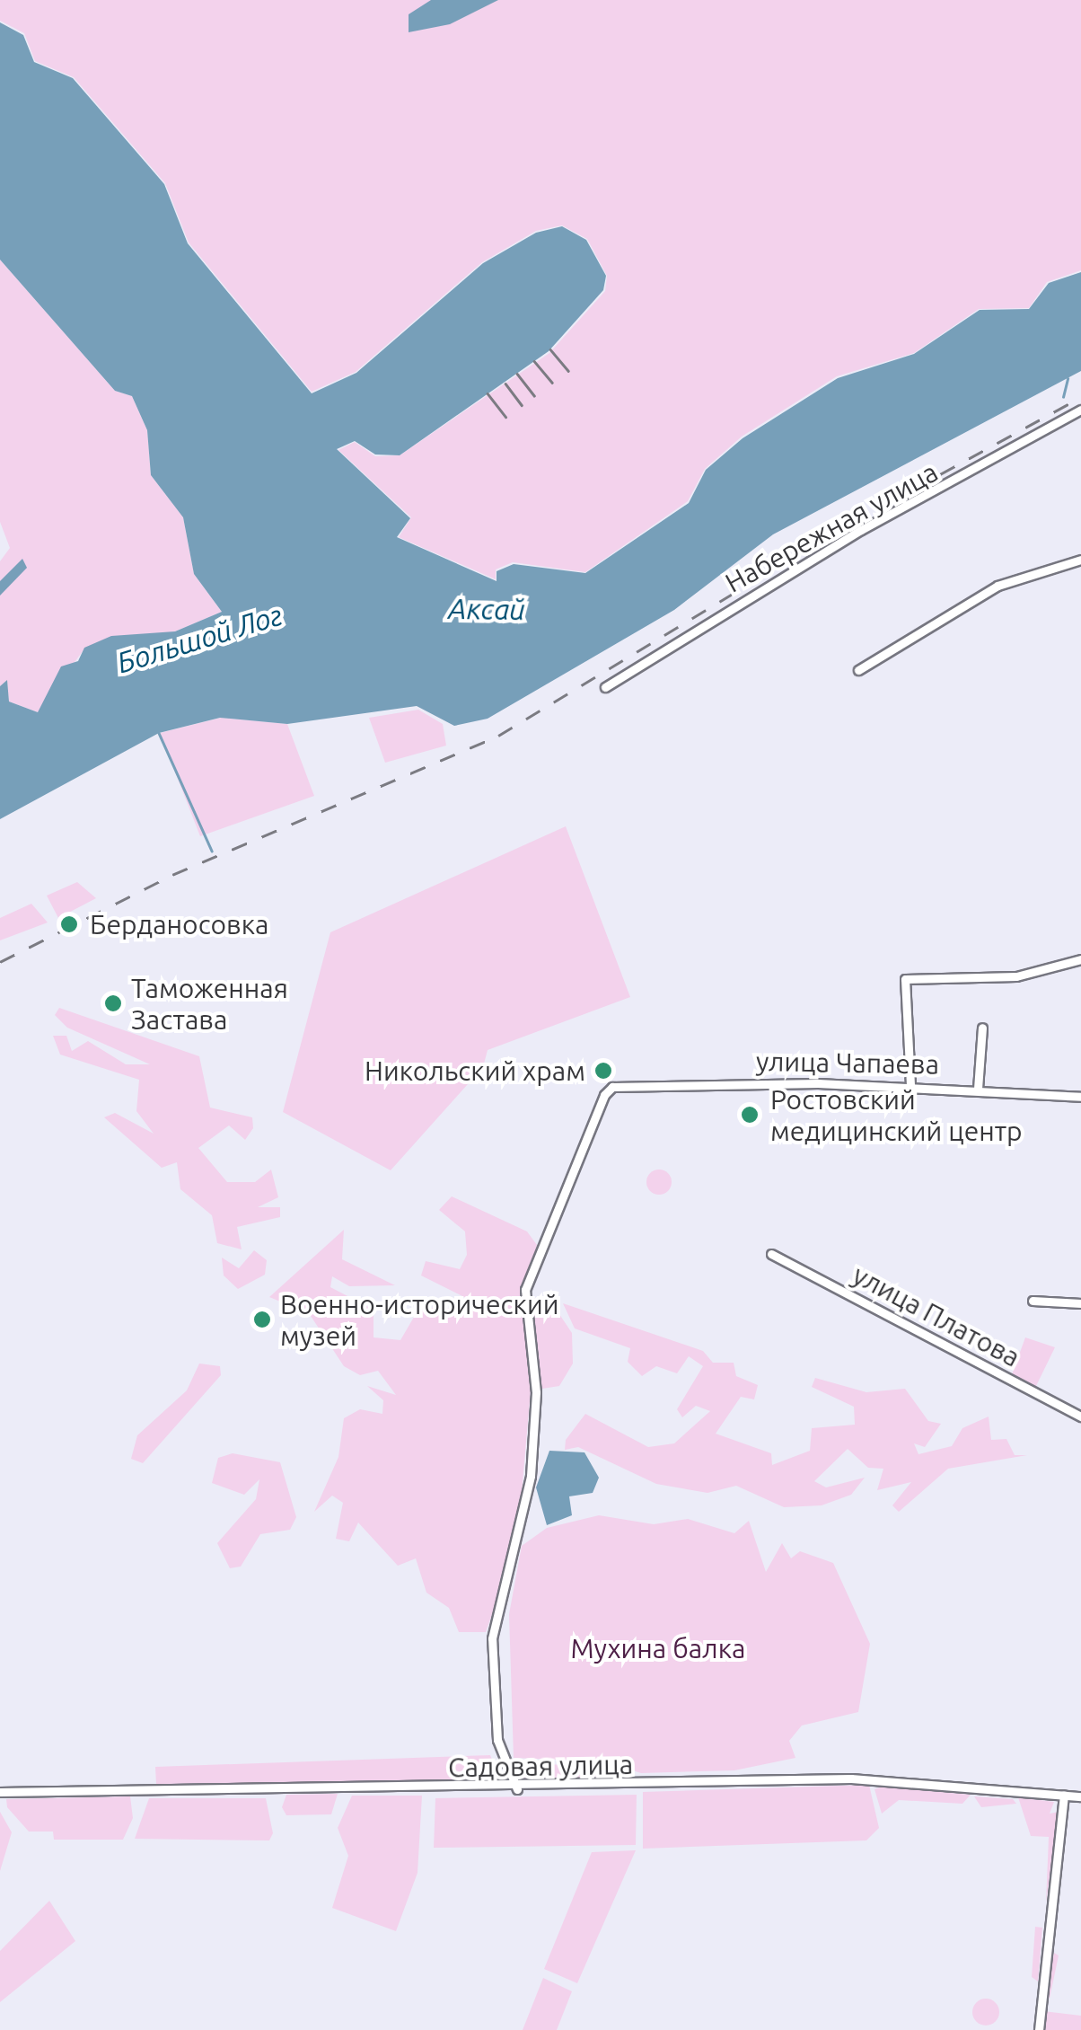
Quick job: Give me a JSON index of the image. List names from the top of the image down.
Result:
{
  "streets": {
    "main road": [
      "Набережная улица",
      "улица Чапаева",
      "улица Платова",
      "Садовая улица"
    ]
  },
  "water": ["Аксай", "Большой Лог"],
  "parks": ["Мухина балка"],
  "places": [
    "Берданосовка",
    "Таможенная Застава",
    "Никольский храм",
    "Ростовский медицинский центр",
    "Военно-исторический музей"
  ]
}
